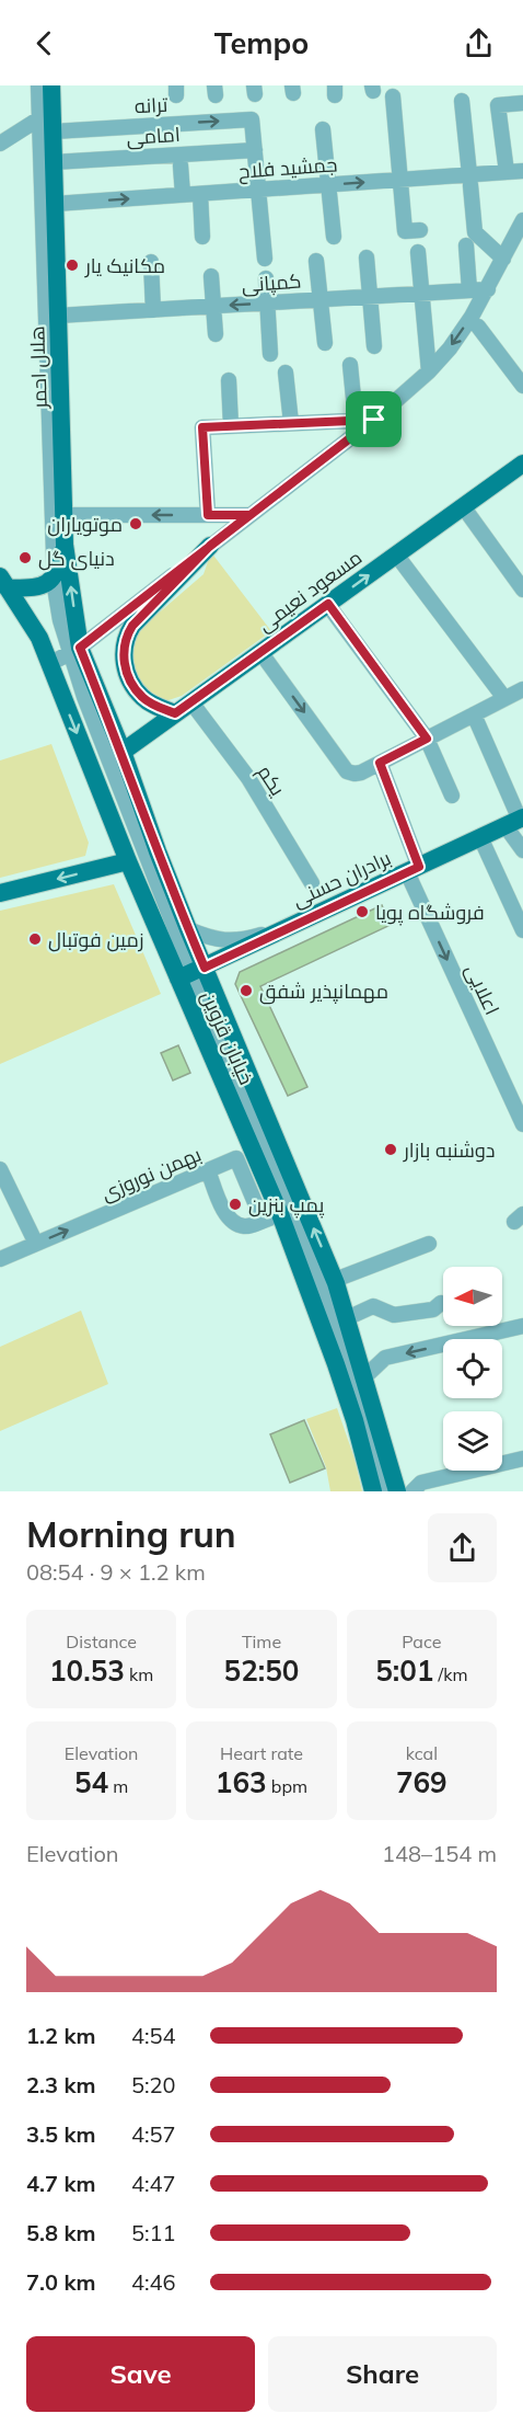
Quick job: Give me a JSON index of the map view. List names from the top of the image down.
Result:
{
  "streets": {
    "main road": [
      "هلال احمر",
      "مسعود نعیمی",
      "برادران حسنی",
      "خیابان قزوین"
    ],
    "street": [
      "ترانه",
      "امامی",
      "جمشید فلاح",
      "کمپانی",
      "یکم",
      "اعلایی",
      "بهمن نوروزی"
    ]
  },
  "crossings": [
    ["ترانه", "امامی"],
    ["ترانه", "هلال احمر"],
    ["امامی", "هلال احمر"],
    ["جمشید فلاح", "هلال احمر"],
    ["کمپانی", "هلال احمر"],
    ["هلال احمر", "خیابان قزوین"],
    ["مسعود نعیمی", "یکم"],
    ["مسعود نعیمی", "خیابان قزوین"],
    ["برادران حسنی", "اعلایی"],
    ["برادران حسنی", "خیابان قزوین"]
  ],
  "one_way": ["ترانه", "جمشید فلاح", "بهمن نوروزی"],
  "places": [
    "مکانیک یار",
    "موتویاران",
    "دنیای گل",
    "فروشگاه پویا",
    "زمین فوتبال",
    "مهمانپذیر شفق",
    "دوشنبه بازار",
    "پمپ بنزین"
  ],
  "north": "left",
  "page": {
    "header": "Tempo",
    "heading": ["Morning run", "08:54 · 9 × 1.2 km"],
    "stats": [
      ["Distance", "10.53 km"],
      ["Time", "52:50"],
      ["Pace", "5:01 /km"],
      ["Elevation", "54 m"],
      ["Heart rate", "163 bpm"],
      ["kcal", "769"]
    ],
    "chart": ["Elevation", "148–154 m"],
    "list": [
      {
        "name": "1.2 km",
        "note": "4:54"
      },
      {
        "name": "2.3 km",
        "note": "5:20"
      },
      {
        "name": "3.5 km",
        "note": "4:57"
      },
      {
        "name": "4.7 km",
        "note": "4:47"
      },
      {
        "name": "5.8 km",
        "note": "5:11"
      },
      {
        "name": "7.0 km",
        "note": "4:46"
      }
    ],
    "buttons": ["Save", "Share"]
  }
}
